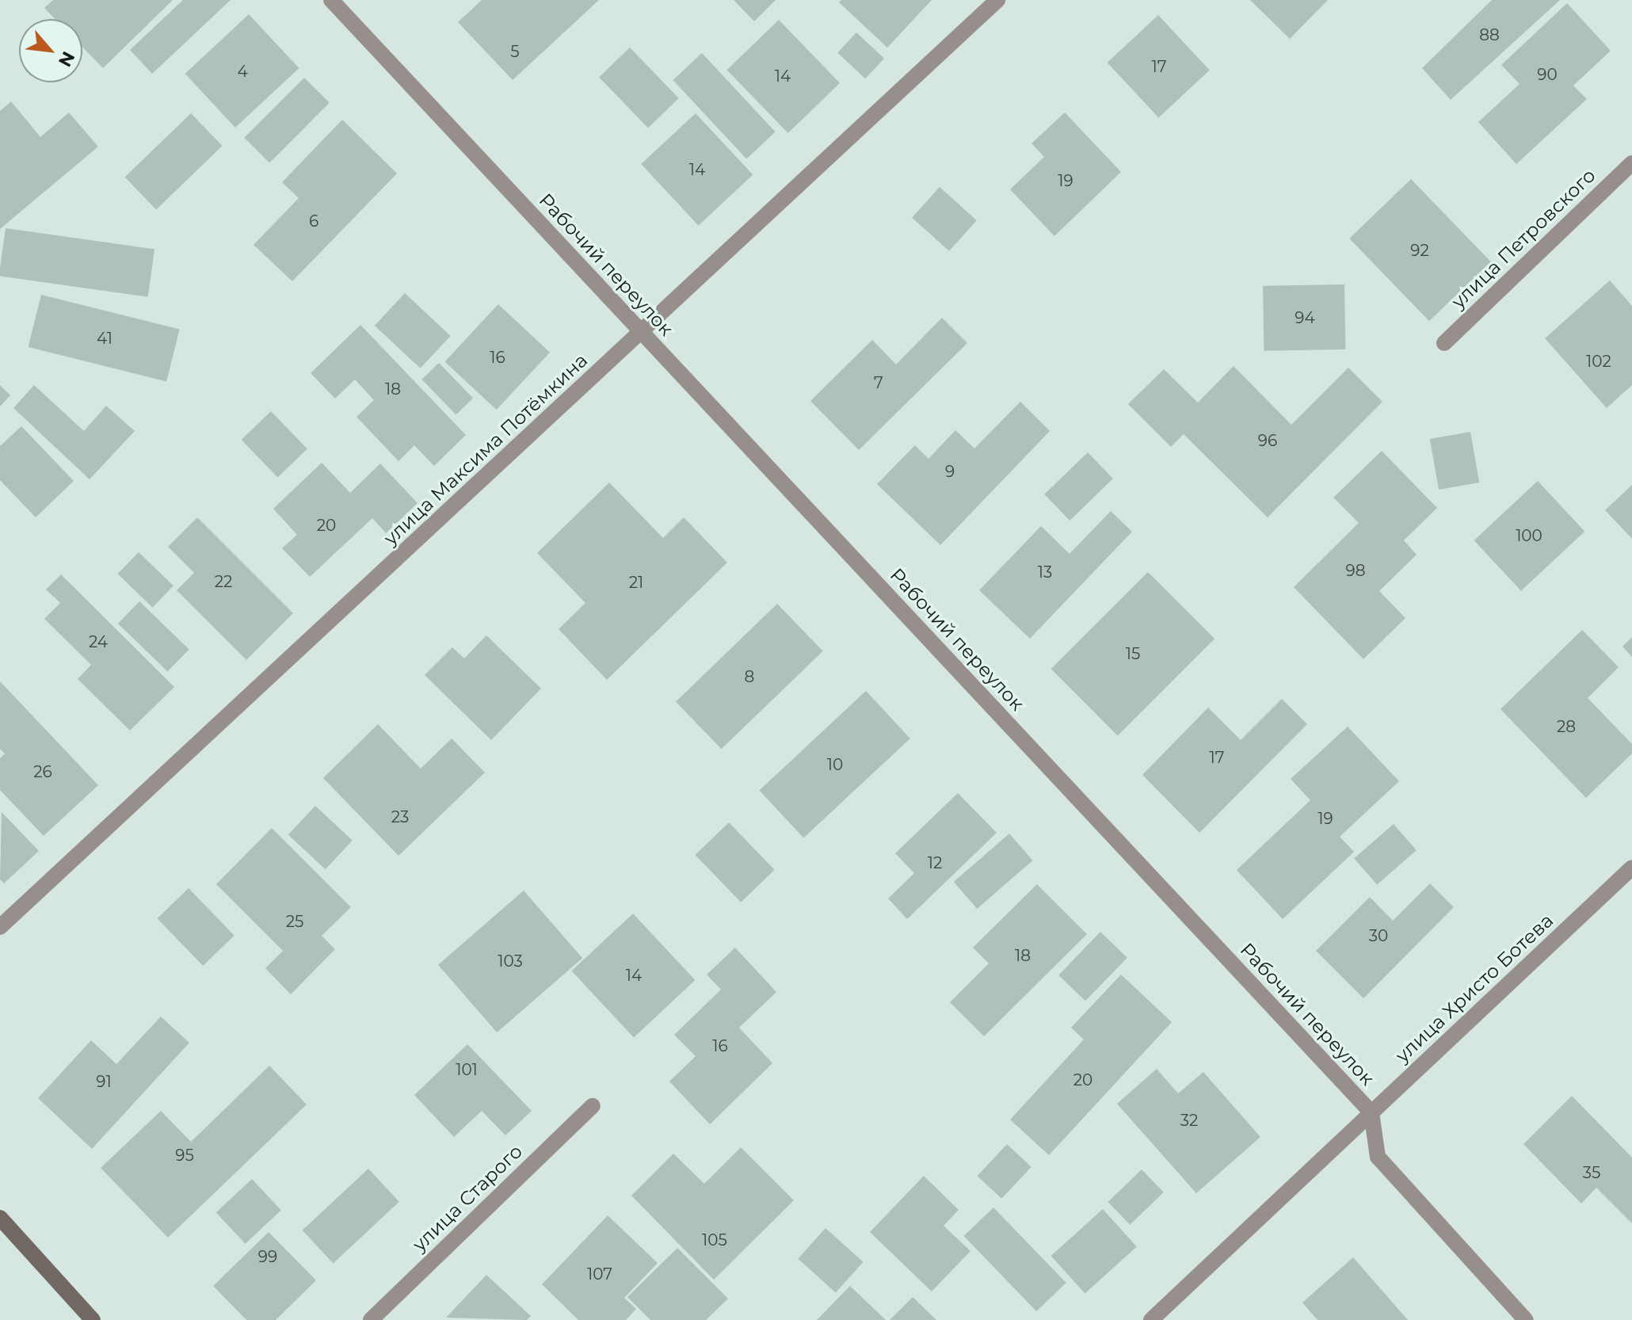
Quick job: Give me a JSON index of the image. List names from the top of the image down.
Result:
{
  "streets": {
    "street": [
      "улица Петровского",
      "Рабочий переулок",
      "улица Максима Потёмкина",
      "улица Христо Ботева",
      "улица Старого"
    ]
  },
  "crossings": [
    ["Рабочий переулок", "улица Максима Потёмкина"],
    ["Рабочий переулок", "улица Христо Ботева"]
  ],
  "house_numbers": [
    "88",
    "5",
    "17",
    "4",
    "90",
    "14",
    "14",
    "19",
    "6",
    "92",
    "94",
    "41",
    "16",
    "102",
    "7",
    "18",
    "96",
    "9",
    "20",
    "100",
    "98",
    "13",
    "22",
    "21",
    "24",
    "15",
    "8",
    "28",
    "17",
    "10",
    "26",
    "23",
    "19",
    "12",
    "25",
    "30",
    "18",
    "103",
    "14",
    "16",
    "101",
    "20",
    "91",
    "32",
    "95",
    "35",
    "105",
    "99",
    "107"
  ],
  "north": "bottom right"
}
